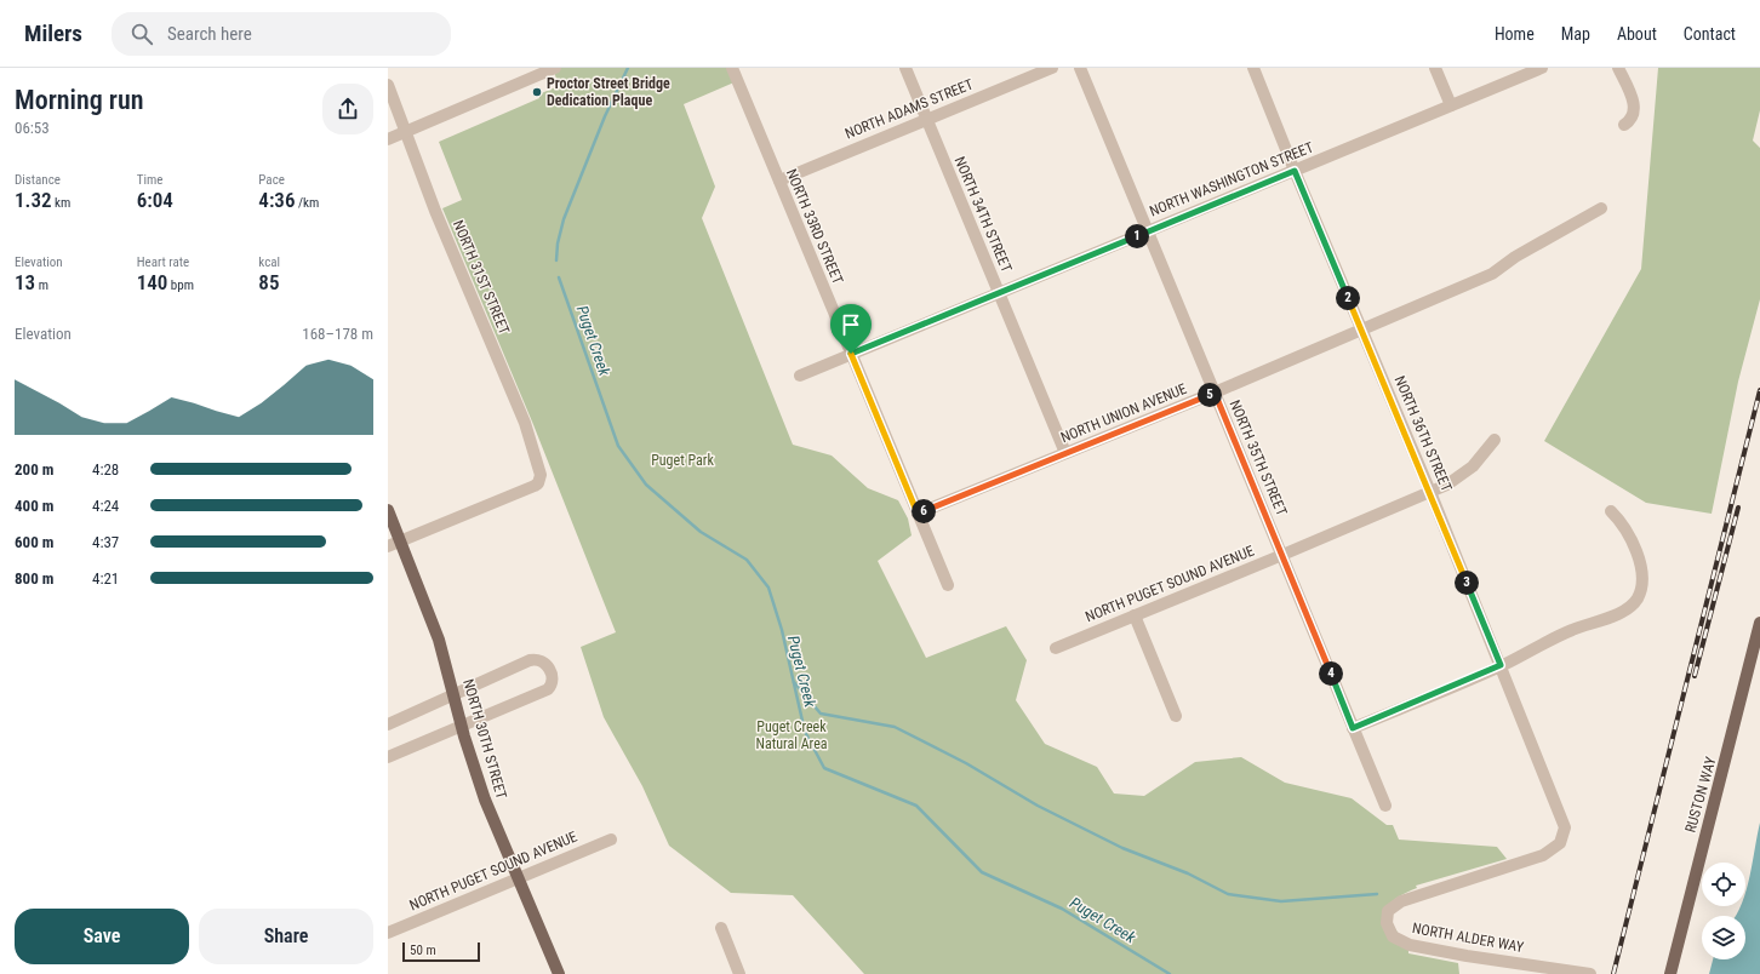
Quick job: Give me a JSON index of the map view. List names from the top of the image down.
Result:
{
  "streets": {
    "main road": ["NORTH 30TH STREET", "RUSTON WAY"],
    "street": [
      "NORTH ADAMS STREET",
      "NORTH WASHINGTON STREET",
      "NORTH 34TH STREET",
      "NORTH 33RD STREET",
      "NORTH 31ST STREET",
      "NORTH UNION AVENUE",
      "NORTH 36TH STREET",
      "NORTH 35TH STREET",
      "NORTH PUGET SOUND AVENUE",
      "NORTH ALDER WAY"
    ]
  },
  "crossings": [
    ["NORTH ADAMS STREET", "NORTH 34TH STREET"],
    ["NORTH ADAMS STREET", "NORTH 33RD STREET"],
    ["NORTH WASHINGTON STREET", "NORTH 34TH STREET"],
    ["NORTH WASHINGTON STREET", "NORTH 33RD STREET"],
    ["NORTH WASHINGTON STREET", "NORTH 36TH STREET"],
    ["NORTH WASHINGTON STREET", "NORTH 35TH STREET"],
    ["NORTH 34TH STREET", "NORTH UNION AVENUE"],
    ["NORTH 33RD STREET", "NORTH UNION AVENUE"],
    ["NORTH 31ST STREET", "NORTH 30TH STREET"],
    ["NORTH UNION AVENUE", "NORTH 36TH STREET"],
    ["NORTH UNION AVENUE", "NORTH 35TH STREET"],
    ["NORTH 36TH STREET", "NORTH PUGET SOUND AVENUE"],
    ["NORTH 36TH STREET", "NORTH ALDER WAY"],
    ["NORTH 35TH STREET", "NORTH PUGET SOUND AVENUE"],
    ["NORTH PUGET SOUND AVENUE", "NORTH 30TH STREET"]
  ],
  "water": ["Puget Creek"],
  "parks": ["Puget Park", "Puget Creek Natural Area"],
  "places": ["Proctor Street Bridge Dedication Plaque"],
  "scale_bar": "50 m",
  "page": {
    "header": "Milers",
    "search": "Search here",
    "nav": [
      "Home",
      "Map",
      "About",
      "Contact"
    ],
    "heading": ["Morning run", "06:53"],
    "stats": [
      ["Distance", "1.32 km"],
      ["Time", "6:04"],
      ["Pace", "4:36 /km"],
      ["Elevation", "13 m"],
      ["Heart rate", "140 bpm"],
      ["kcal", "85"]
    ],
    "pins": [
      "1",
      "2",
      "5",
      "6",
      "3",
      "4"
    ],
    "chart": ["Elevation", "168–178 m"],
    "list": [
      {
        "name": "200 m",
        "note": "4:28"
      },
      {
        "name": "400 m",
        "note": "4:24"
      },
      {
        "name": "600 m",
        "note": "4:37"
      },
      {
        "name": "800 m",
        "note": "4:21"
      }
    ],
    "buttons": ["Save", "Share"],
    "scale": "50 m"
  }
}
